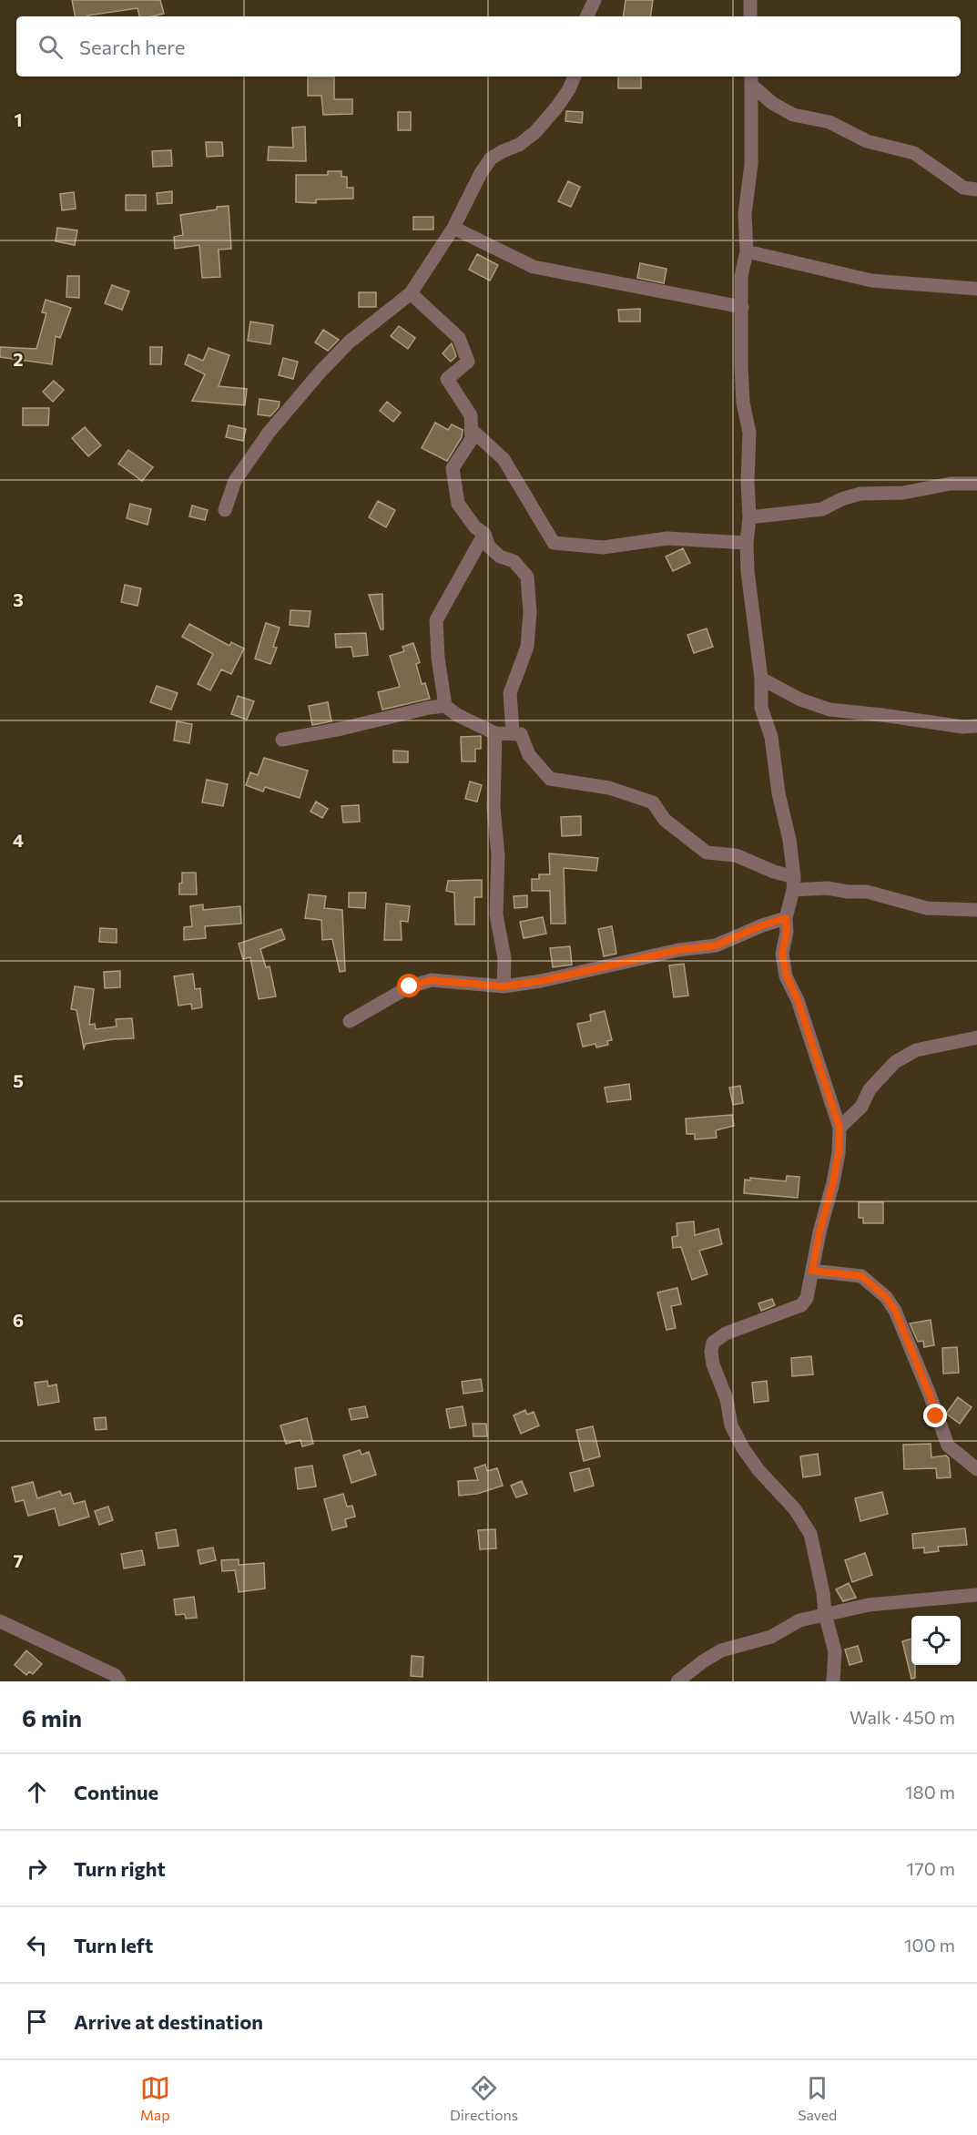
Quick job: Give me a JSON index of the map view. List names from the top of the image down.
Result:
{
  "page": {
    "search": "Search here",
    "heading": ["6 min", "Walk · 450 m"],
    "list": [
      ["Continue", "180 m"],
      ["Turn right", "170 m"],
      ["Turn left", "100 m"],
      "Arrive at destination"
    ],
    "nav": ["Map", "Directions", "Saved"]
  },
  "grid": {
    "rows": [
      "1",
      "2",
      "3",
      "4",
      "5",
      "6",
      "7"
    ]
  }
}
